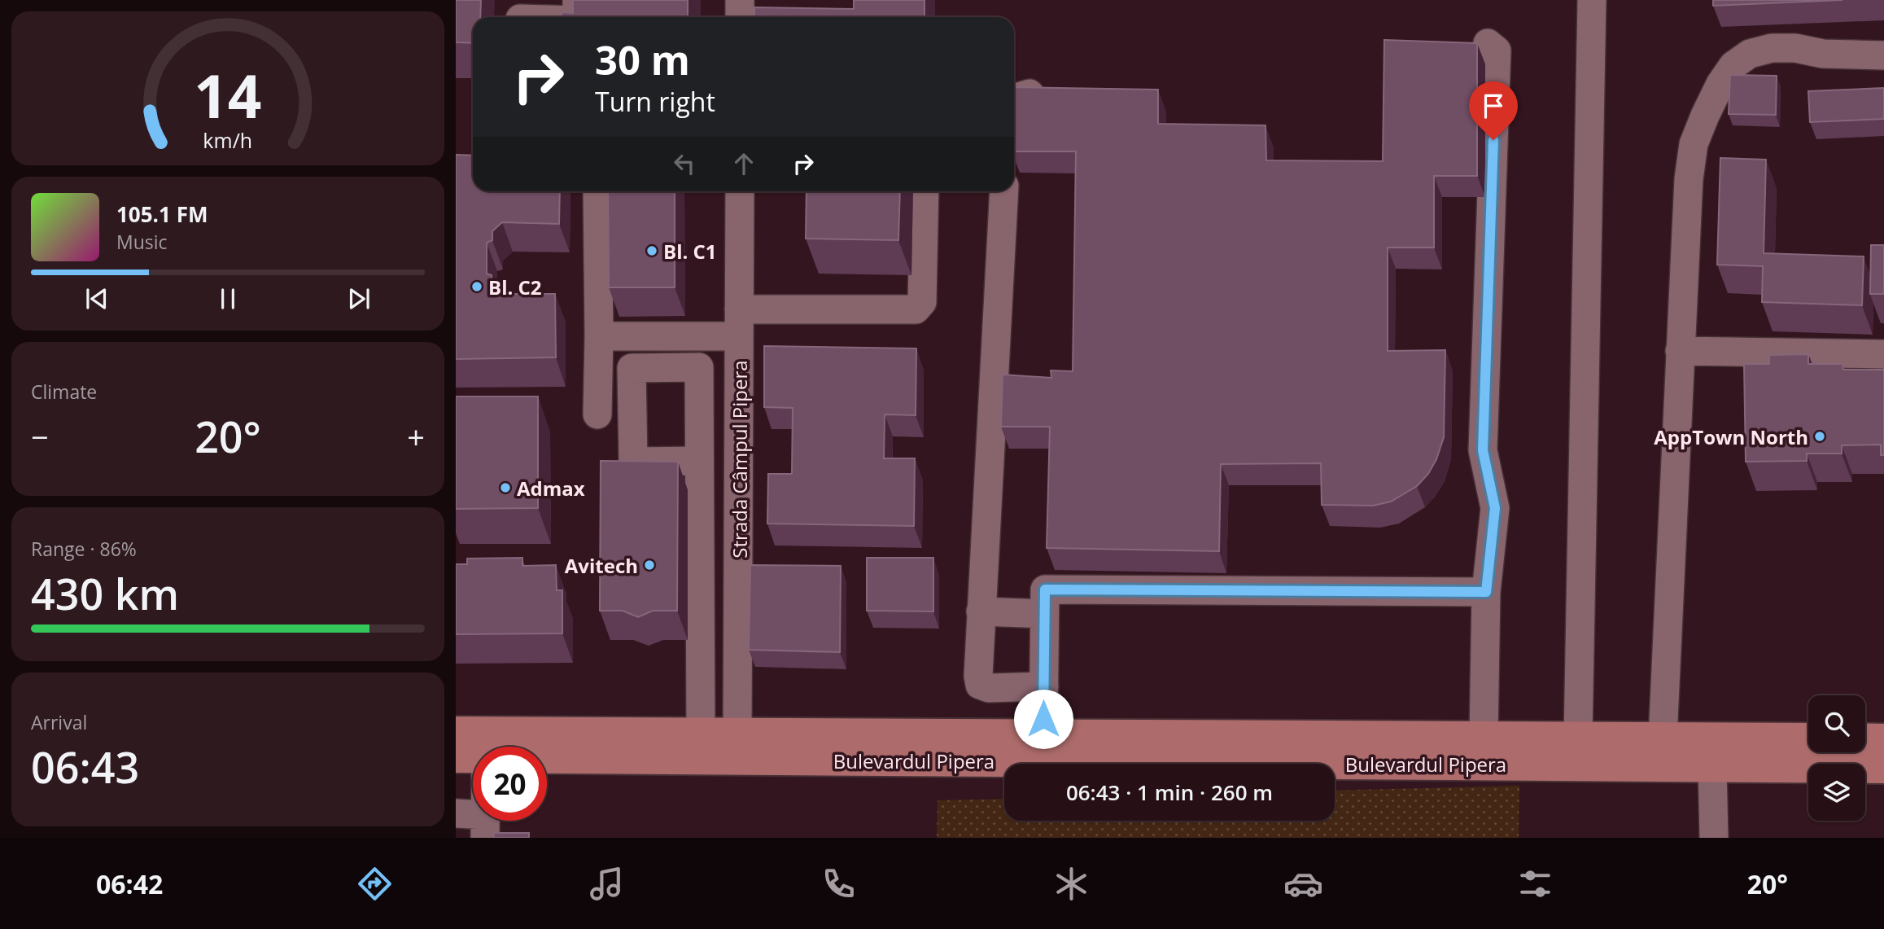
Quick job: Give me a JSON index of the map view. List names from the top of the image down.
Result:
{
  "streets": {
    "main road": ["Bulevardul Pipera"],
    "street": ["Strada Câmpul Pipera"]
  },
  "crossings": [
    ["Strada Câmpul Pipera", "Bulevardul Pipera"]
  ],
  "places": [
    "Bl. C1",
    "Bl. C2",
    "AppTown North",
    "Admax",
    "Avitech"
  ],
  "page": {
    "turn": ["30 m", "Turn right"],
    "song": ["105.1 FM", "Music"],
    "tile": [
      "Climate",
      ["Range · 86%", "430 km"],
      ["Arrival", "06:43"]
    ],
    "heat": ["−", "20°", "+"],
    "limit": "20",
    "trip": "06:43 · 1 min · 260 m",
    "tabs": ["06:42", "20°"],
    "gauge": ["14", "km/h"]
  }
}
